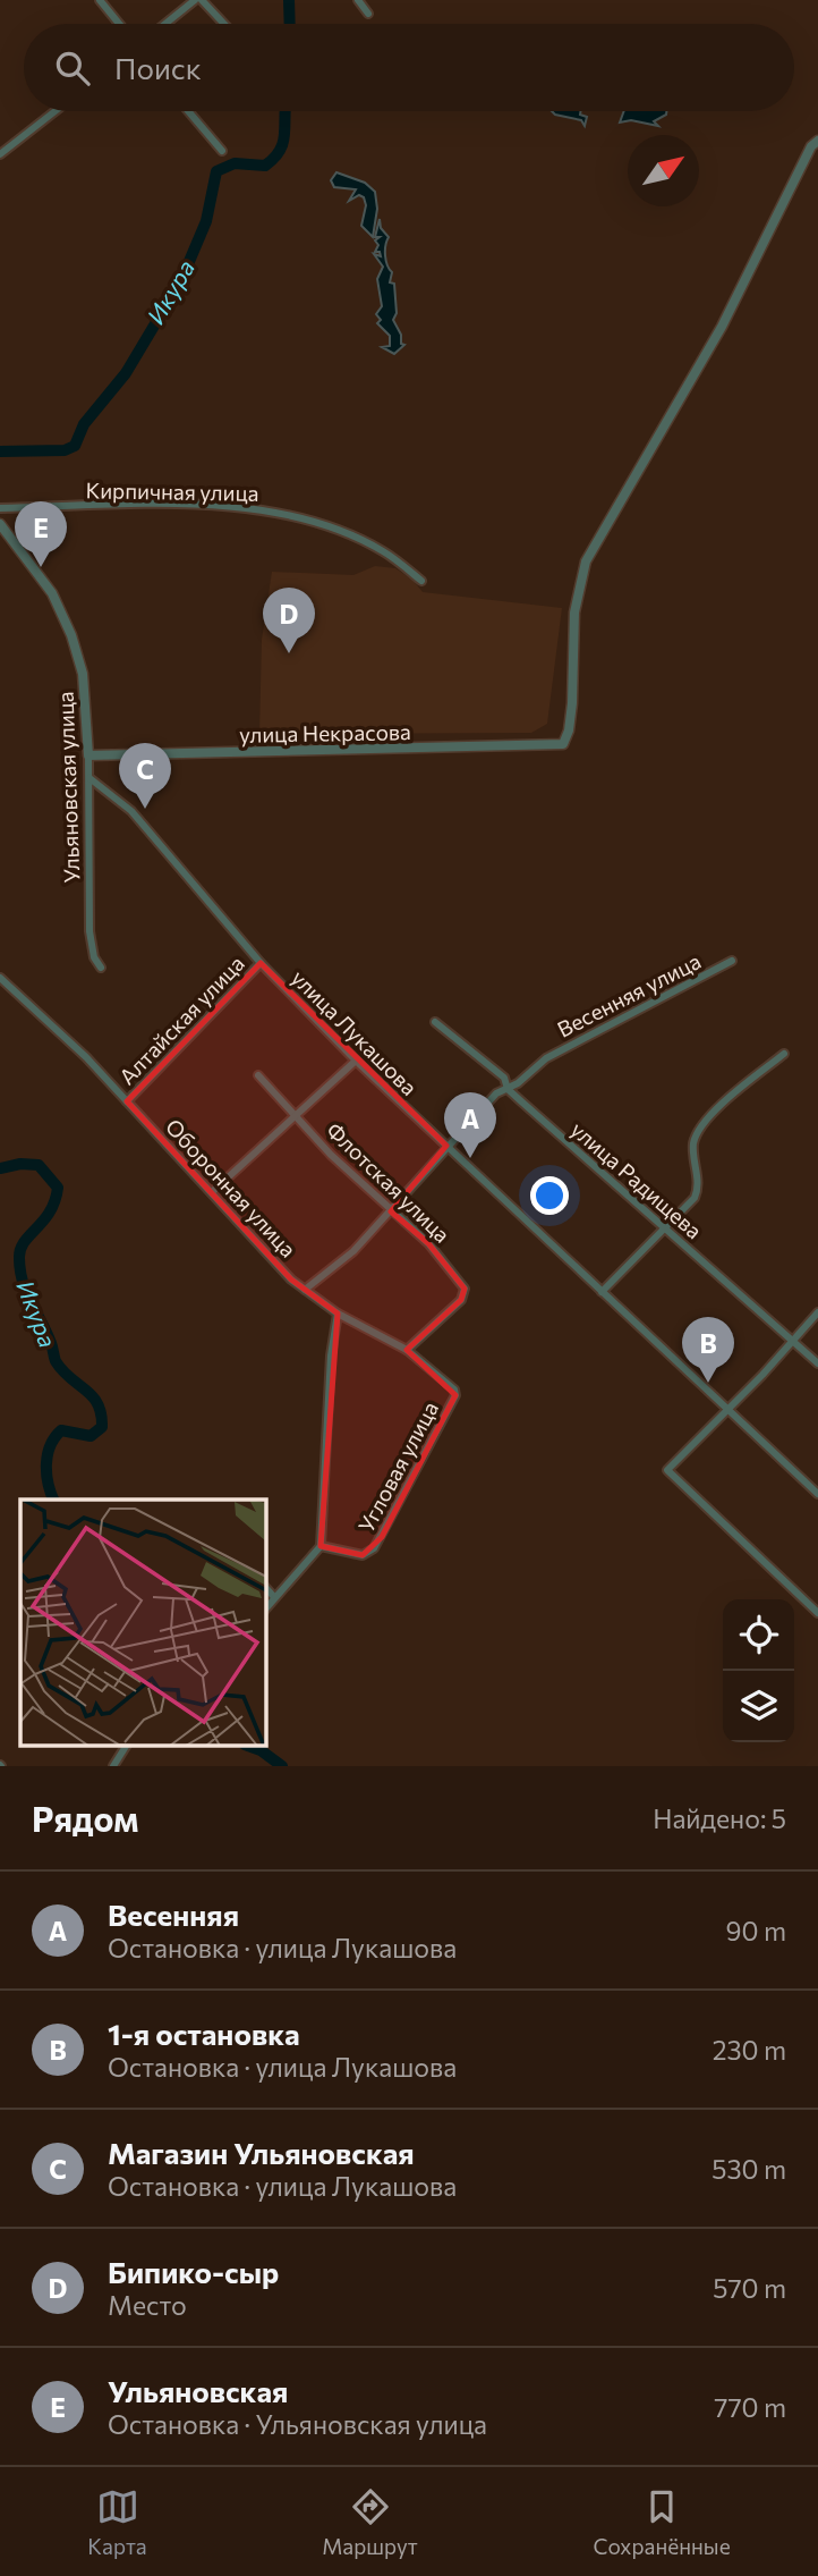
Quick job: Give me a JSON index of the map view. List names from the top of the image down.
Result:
{
  "streets": {
    "street": [
      "Кирпичная улица",
      "улица Некрасова",
      "Ульяновская улица",
      "Весенняя улица",
      "Алтайская улица",
      "улица Лукашова",
      "улица Радищева",
      "Флотская улица",
      "Оборонная улица",
      "Угловая улица"
    ]
  },
  "crossings": [
    ["улица Некрасова", "Ульяновская улица"],
    ["Ульяновская улица", "улица Лукашова"],
    ["Весенняя улица", "улица Лукашова"],
    ["Весенняя улица", "улица Радищева"],
    ["Весенняя улица", "Флотская улица"],
    ["Весенняя улица", "Оборонная улица"],
    ["Алтайская улица", "улица Лукашова"],
    ["Алтайская улица", "Оборонная улица"],
    ["Флотская улица", "Оборонная улица"],
    ["Оборонная улица", "Угловая улица"]
  ],
  "water": ["Икура"],
  "north": "top right",
  "page": {
    "search": "Поиск",
    "pins": [
      "E",
      "D",
      "C",
      "A",
      "B"
    ],
    "heading": ["Рядом", "Найдено: 5"],
    "list": [
      {
        "mark": "A",
        "name": "Весенняя",
        "note": "Остановка · улица Лукашова",
        "value": "90 m"
      },
      {
        "mark": "B",
        "name": "1-я остановка",
        "note": "Остановка · улица Лукашова",
        "value": "230 m"
      },
      {
        "mark": "C",
        "name": "Магазин Ульяновская",
        "note": "Остановка · улица Лукашова",
        "value": "530 m"
      },
      {
        "mark": "D",
        "name": "Бипико-сыр",
        "note": "Место",
        "value": "570 m"
      },
      {
        "mark": "E",
        "name": "Ульяновская",
        "note": "Остановка · Ульяновская улица",
        "value": "770 m"
      }
    ],
    "nav": ["Карта", "Маршрут", "Сохранённые"]
  }
}
